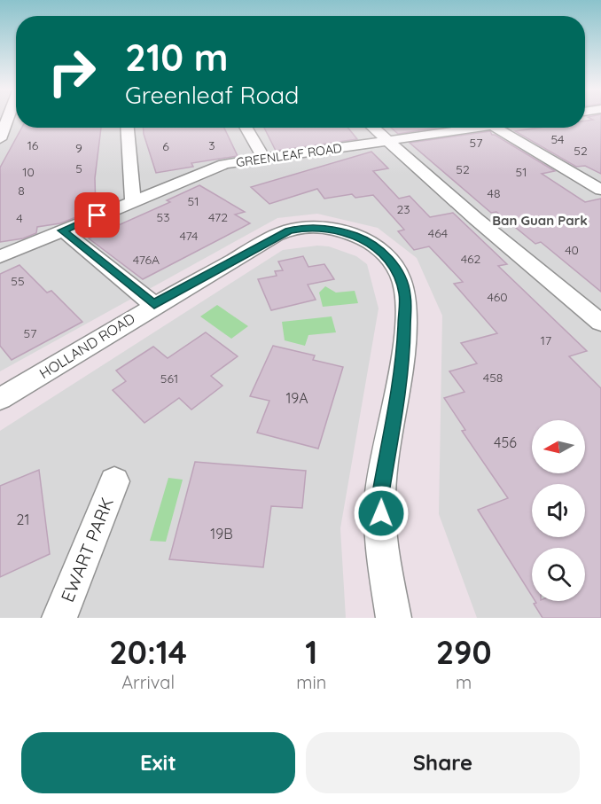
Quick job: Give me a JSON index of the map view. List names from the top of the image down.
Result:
{
  "streets": {
    "street": ["GREENLEAF ROAD", "HOLLAND ROAD", "EWART PARK"]
  },
  "districts": ["Ban Guan Park"],
  "house_numbers": [
    "54",
    "57",
    "16",
    "3",
    "6",
    "9",
    "52",
    "5",
    "52",
    "10",
    "51",
    "8",
    "48",
    "51",
    "23",
    "53",
    "472",
    "4",
    "464",
    "474",
    "40",
    "462",
    "476A",
    "55",
    "460",
    "57",
    "17",
    "458",
    "561",
    "19A",
    "456",
    "21",
    "19B"
  ],
  "north": "left",
  "page": {
    "turn": ["210 m", "Greenleaf Road"],
    "eta": [
      "20:14",
      "Arrival",
      "1",
      "min",
      "290",
      "m"
    ],
    "buttons": ["Exit", "Share"]
  }
}
